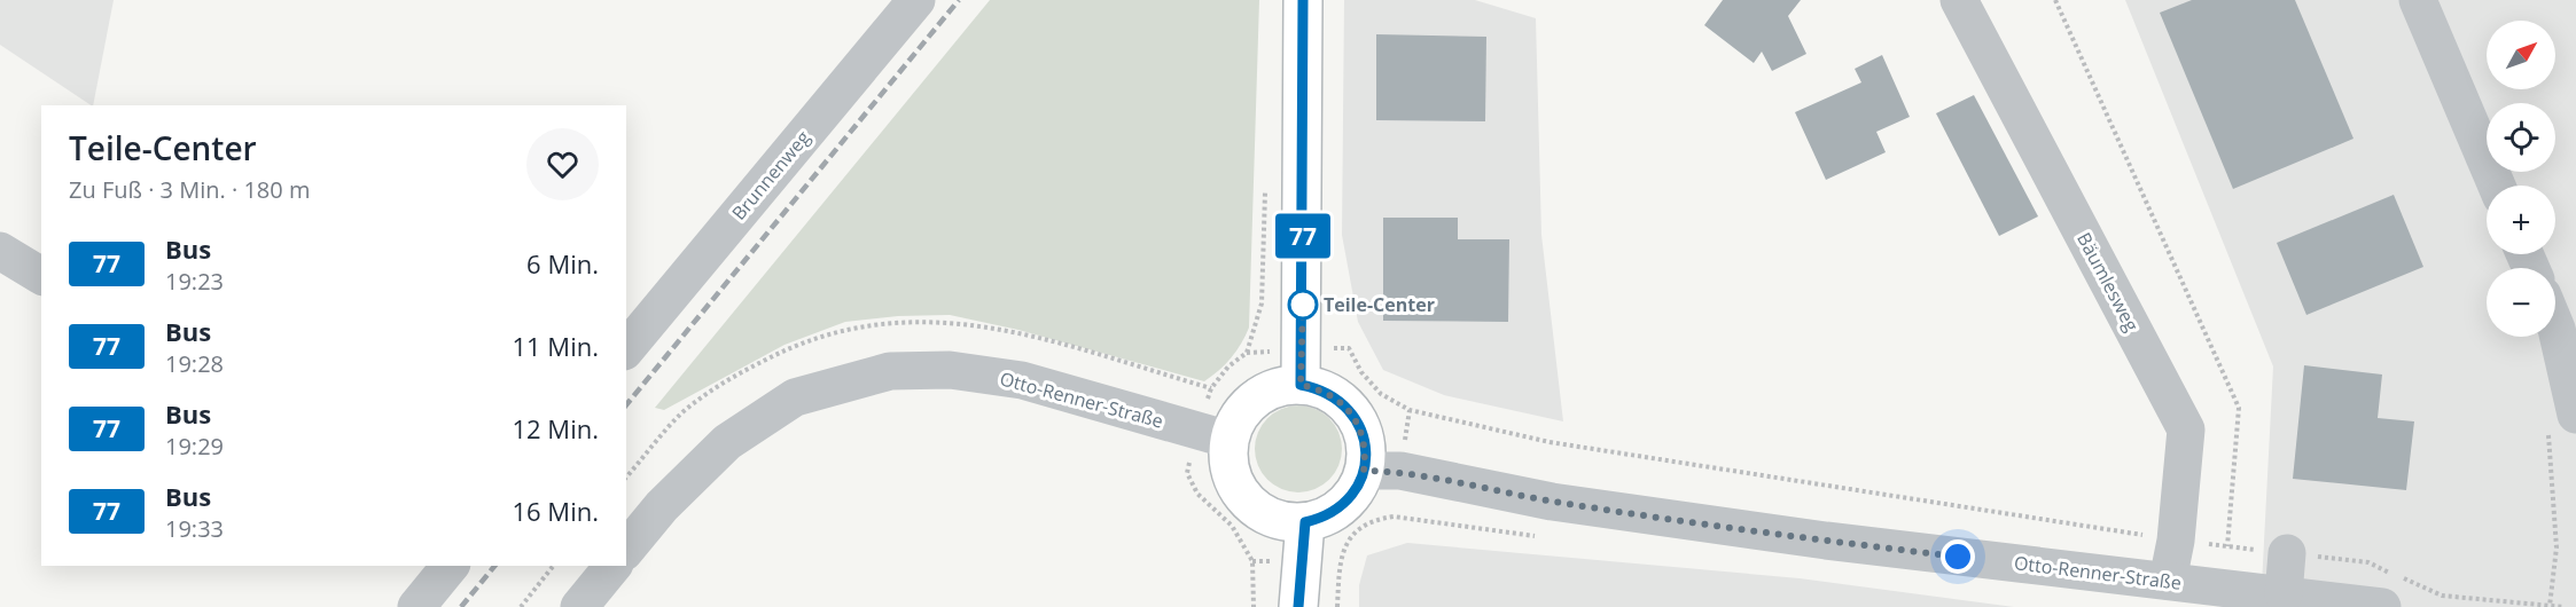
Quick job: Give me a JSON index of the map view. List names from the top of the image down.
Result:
{
  "streets": {
    "street": ["Brunnenweg", "Bäumlesweg", "Otto-Renner-Straße"]
  },
  "crossings": [
    ["Bäumlesweg", "Otto-Renner-Straße"]
  ],
  "places": ["Teile-Center"],
  "lines": ["bus line 77"],
  "north": "top right",
  "page": {
    "on_map": "77",
    "map_buttons": ["+", "−"],
    "heading": ["Teile-Center", "Zu Fuß · 3 Min. · 180 m"],
    "list": [
      {
        "mark": "77",
        "name": "Bus",
        "note": "19:23",
        "value": "6 Min."
      },
      {
        "mark": "77",
        "name": "Bus",
        "note": "19:28",
        "value": "11 Min."
      },
      {
        "mark": "77",
        "name": "Bus",
        "note": "19:29",
        "value": "12 Min."
      },
      {
        "mark": "77",
        "name": "Bus",
        "note": "19:33",
        "value": "16 Min."
      }
    ]
  }
}
